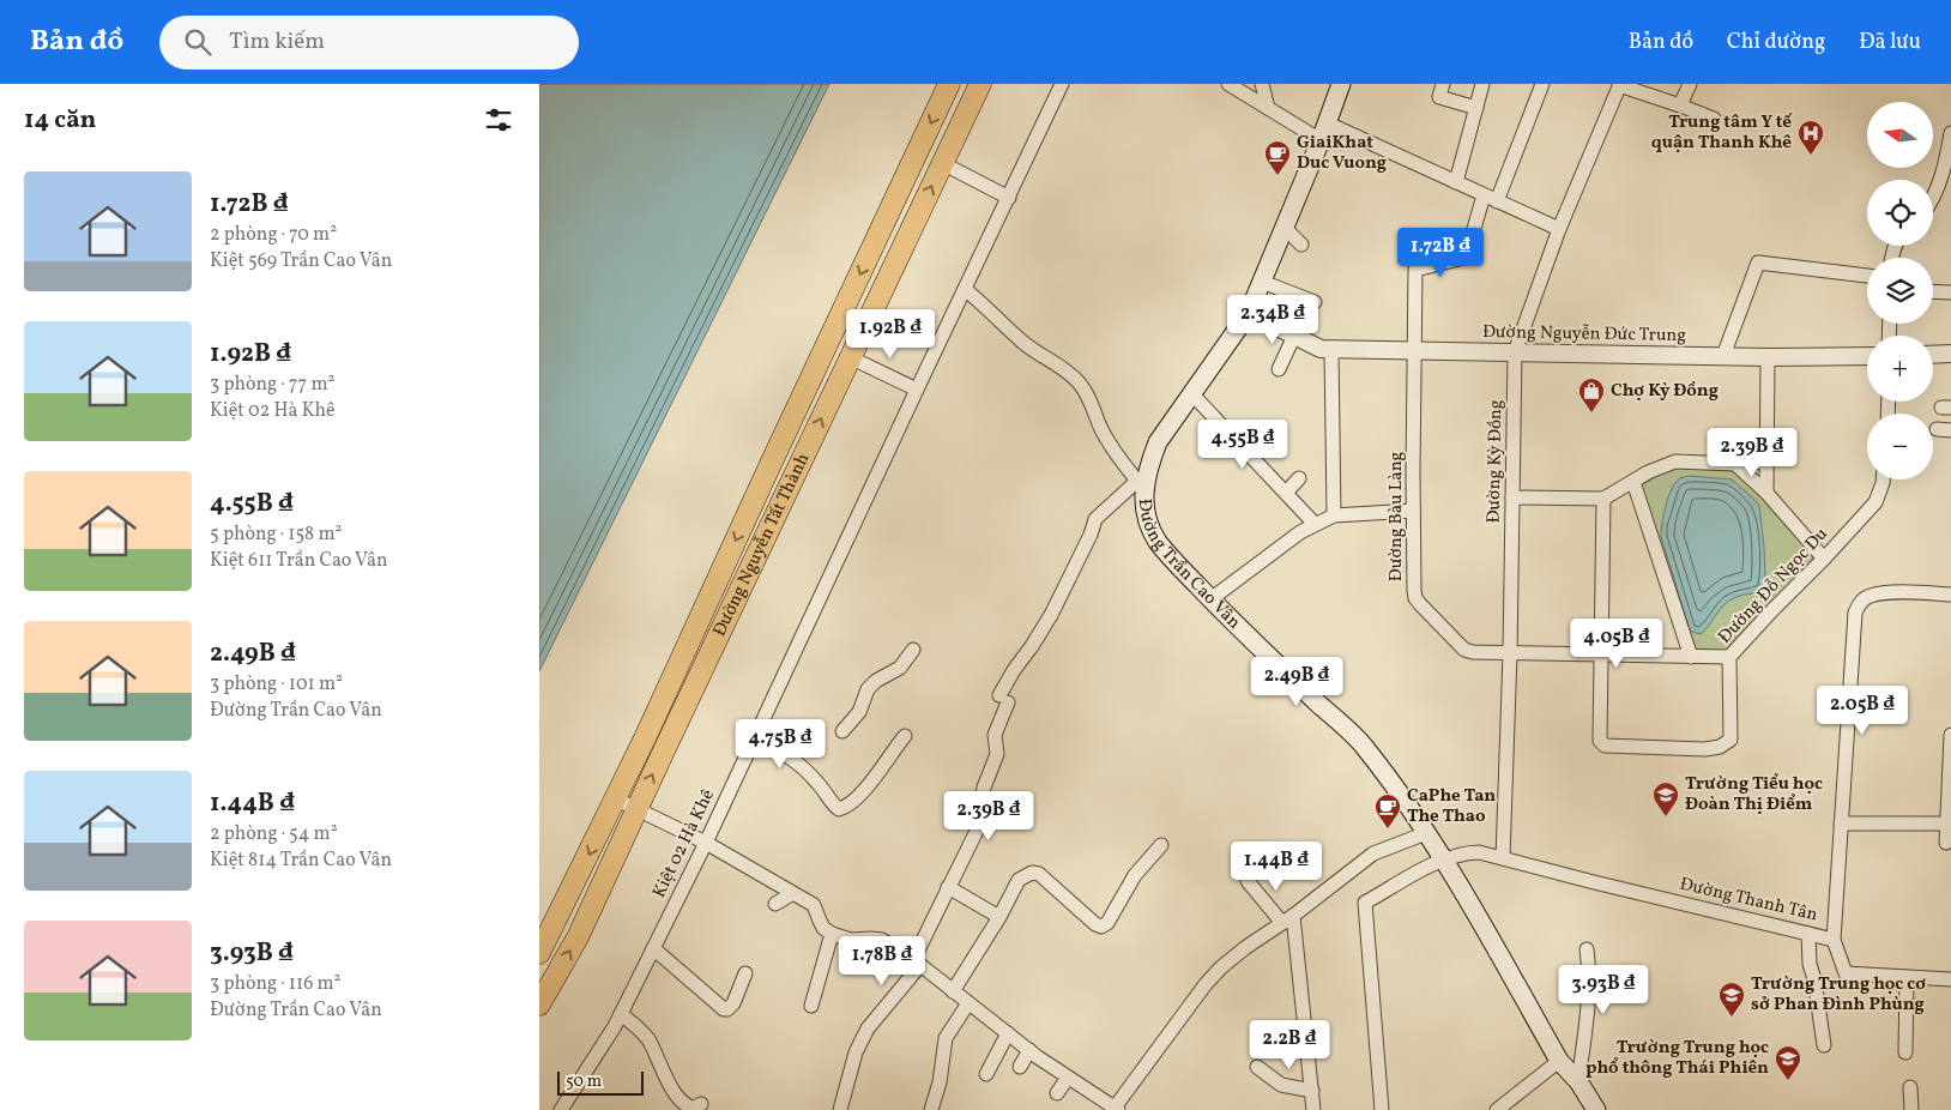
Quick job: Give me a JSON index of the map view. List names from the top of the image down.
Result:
{
  "streets": {
    "main road": ["Đường Nguyễn Tất Thành", "Đường Trần Cao Vân"],
    "street": [
      "Đường Nguyễn Đức Trung",
      "Đường Kỳ Đồng",
      "Đường Bàu Làng",
      "Đường Đỗ Ngọc Du",
      "Kiệt 02 Hà Khê",
      "Đường Thanh Tân"
    ]
  },
  "crossings": [
    ["Đường Nguyễn Đức Trung", "Đường Kỳ Đồng"],
    ["Đường Nguyễn Đức Trung", "Đường Bàu Làng"],
    ["Đường Nguyễn Đức Trung", "Đường Trần Cao Vân"],
    ["Đường Kỳ Đồng", "Đường Bàu Làng"],
    ["Đường Kỳ Đồng", "Đường Thanh Tân"],
    ["Đường Bàu Làng", "Đường Đỗ Ngọc Du"],
    ["Đường Trần Cao Vân", "Đường Thanh Tân"]
  ],
  "places": {
    "hospital": ["Trung tâm Y tế quận Thanh Khê"],
    "cafe": ["GiaiKhat Duc Vuong", "CaPhe Tan The Thao"],
    "shop": ["Chợ Kỳ Đồng"],
    "school or university": ["Trường Tiểu học Đoàn Thị Điểm", "Trường Trung học cơ sở Phan Đình Phùng", "Trường Trung học phổ thông Thái Phiên"]
  },
  "scale_bar": "50 m",
  "north": "left",
  "page": {
    "header": "Bản đồ",
    "search": "Tìm kiếm",
    "nav": ["Bản đồ", "Chỉ đường", "Đã lưu"],
    "heading": "14 căn",
    "map_buttons": ["+", "−"],
    "list": [
      {
        "name": "1.72B ₫",
        "note": "2 phòng · 70 m² · Kiệt 569 Trần Cao Vân"
      },
      {
        "name": "1.92B ₫",
        "note": "3 phòng · 77 m² · Kiệt 02 Hà Khê"
      },
      {
        "name": "4.55B ₫",
        "note": "5 phòng · 158 m² · Kiệt 611 Trần Cao Vân"
      },
      {
        "name": "2.49B ₫",
        "note": "3 phòng · 101 m² · Đường Trần Cao Vân"
      },
      {
        "name": "1.44B ₫",
        "note": "2 phòng · 54 m² · Kiệt 814 Trần Cao Vân"
      },
      {
        "name": "3.93B ₫",
        "note": "3 phòng · 116 m² · Đường Trần Cao Vân"
      }
    ],
    "price": [
      "1.72B ₫",
      "2.34B ₫",
      "1.92B ₫",
      "4.55B ₫",
      "2.39B ₫",
      "4.05B ₫",
      "2.49B ₫",
      "2.05B ₫",
      "4.75B ₫",
      "2.39B ₫",
      "1.44B ₫",
      "1.78B ₫",
      "3.93B ₫",
      "2.2B ₫"
    ],
    "scale": "50 m"
  }
}
